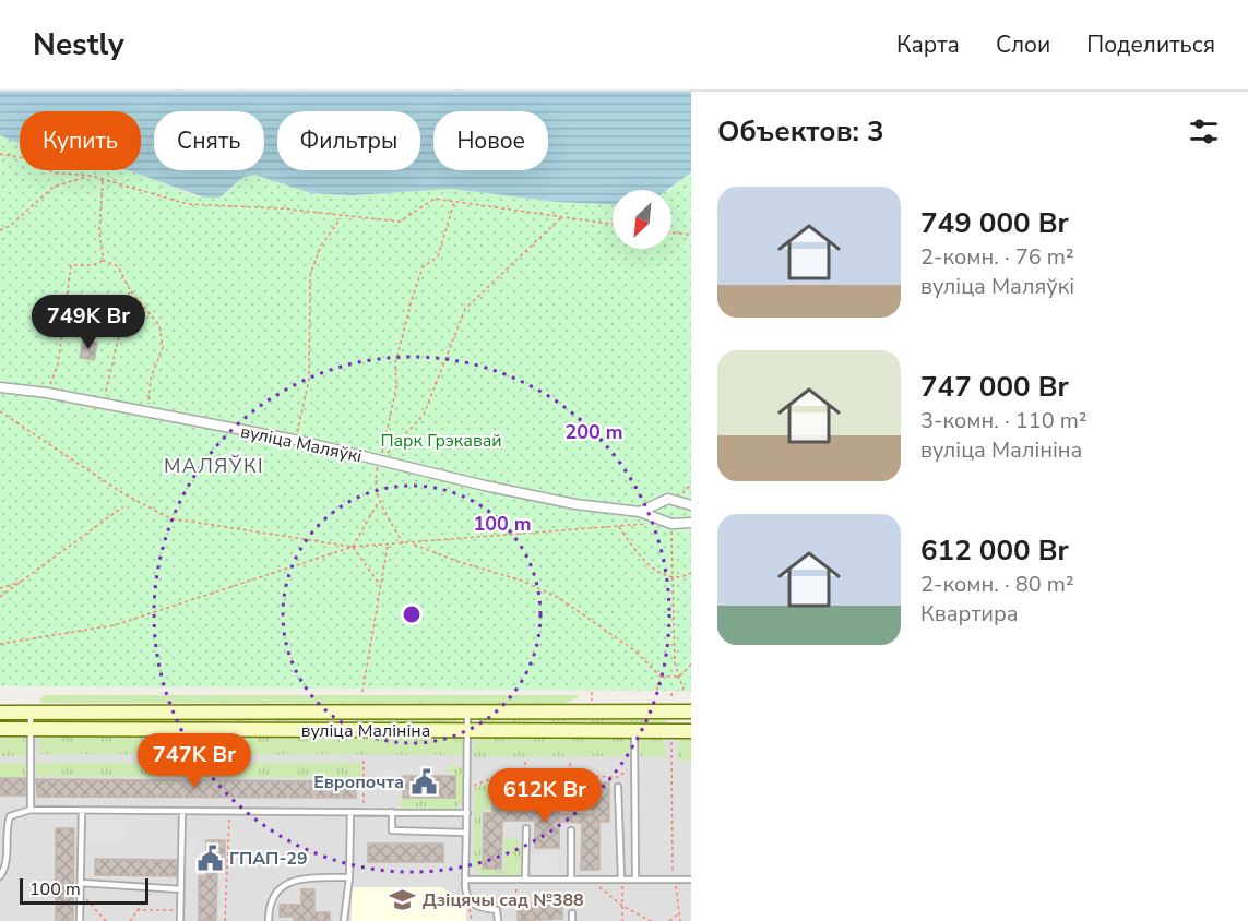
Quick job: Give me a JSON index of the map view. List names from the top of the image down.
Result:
{
  "streets": {
    "main road": ["вуліца Малініна"],
    "street": ["вуліца Маляўкі"]
  },
  "districts": ["МАЛЯЎКІ"],
  "parks": ["Парк Грэкавай"],
  "places": {
    "public building": ["Европочта", "ГПАП-29"],
    "school or university": ["Дзіцячы сад №388"]
  },
  "scale_bar": "100 m",
  "north": "bottom left",
  "page": {
    "header": "Nestly",
    "nav": ["Карта", "Слои", "Поделиться"],
    "heading": "Объектов: 3",
    "chip": [
      "Купить",
      "Снять",
      "Фильтры",
      "Новое"
    ],
    "list": [
      {
        "name": "749 000 Br",
        "note": "2-комн. · 76 m² · вуліца Маляўкі"
      },
      {
        "name": "747 000 Br",
        "note": "3-комн. · 110 m² · вуліца Малініна"
      },
      {
        "name": "612 000 Br",
        "note": "2-комн. · 80 m² · Квартира"
      }
    ],
    "price": ["749K Br", "747K Br", "612K Br"],
    "scale": "100 m"
  },
  "rings": ["200 m", "100 m"]
}
